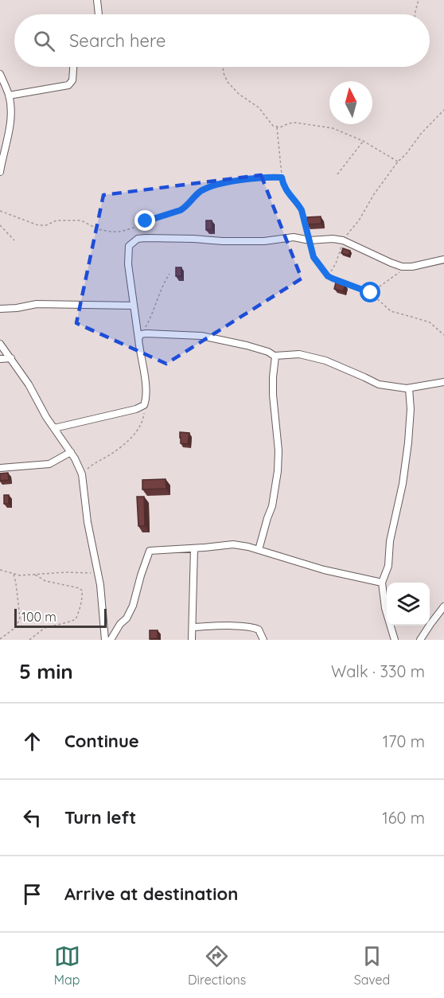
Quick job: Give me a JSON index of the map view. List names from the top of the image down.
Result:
{
  "scale_bar": "100 m",
  "north": "top",
  "page": {
    "search": "Search here",
    "scale": "100 m",
    "heading": ["5 min", "Walk · 330 m"],
    "list": [
      ["Continue", "170 m"],
      ["Turn left", "160 m"],
      "Arrive at destination"
    ],
    "nav": ["Map", "Directions", "Saved"]
  }
}
